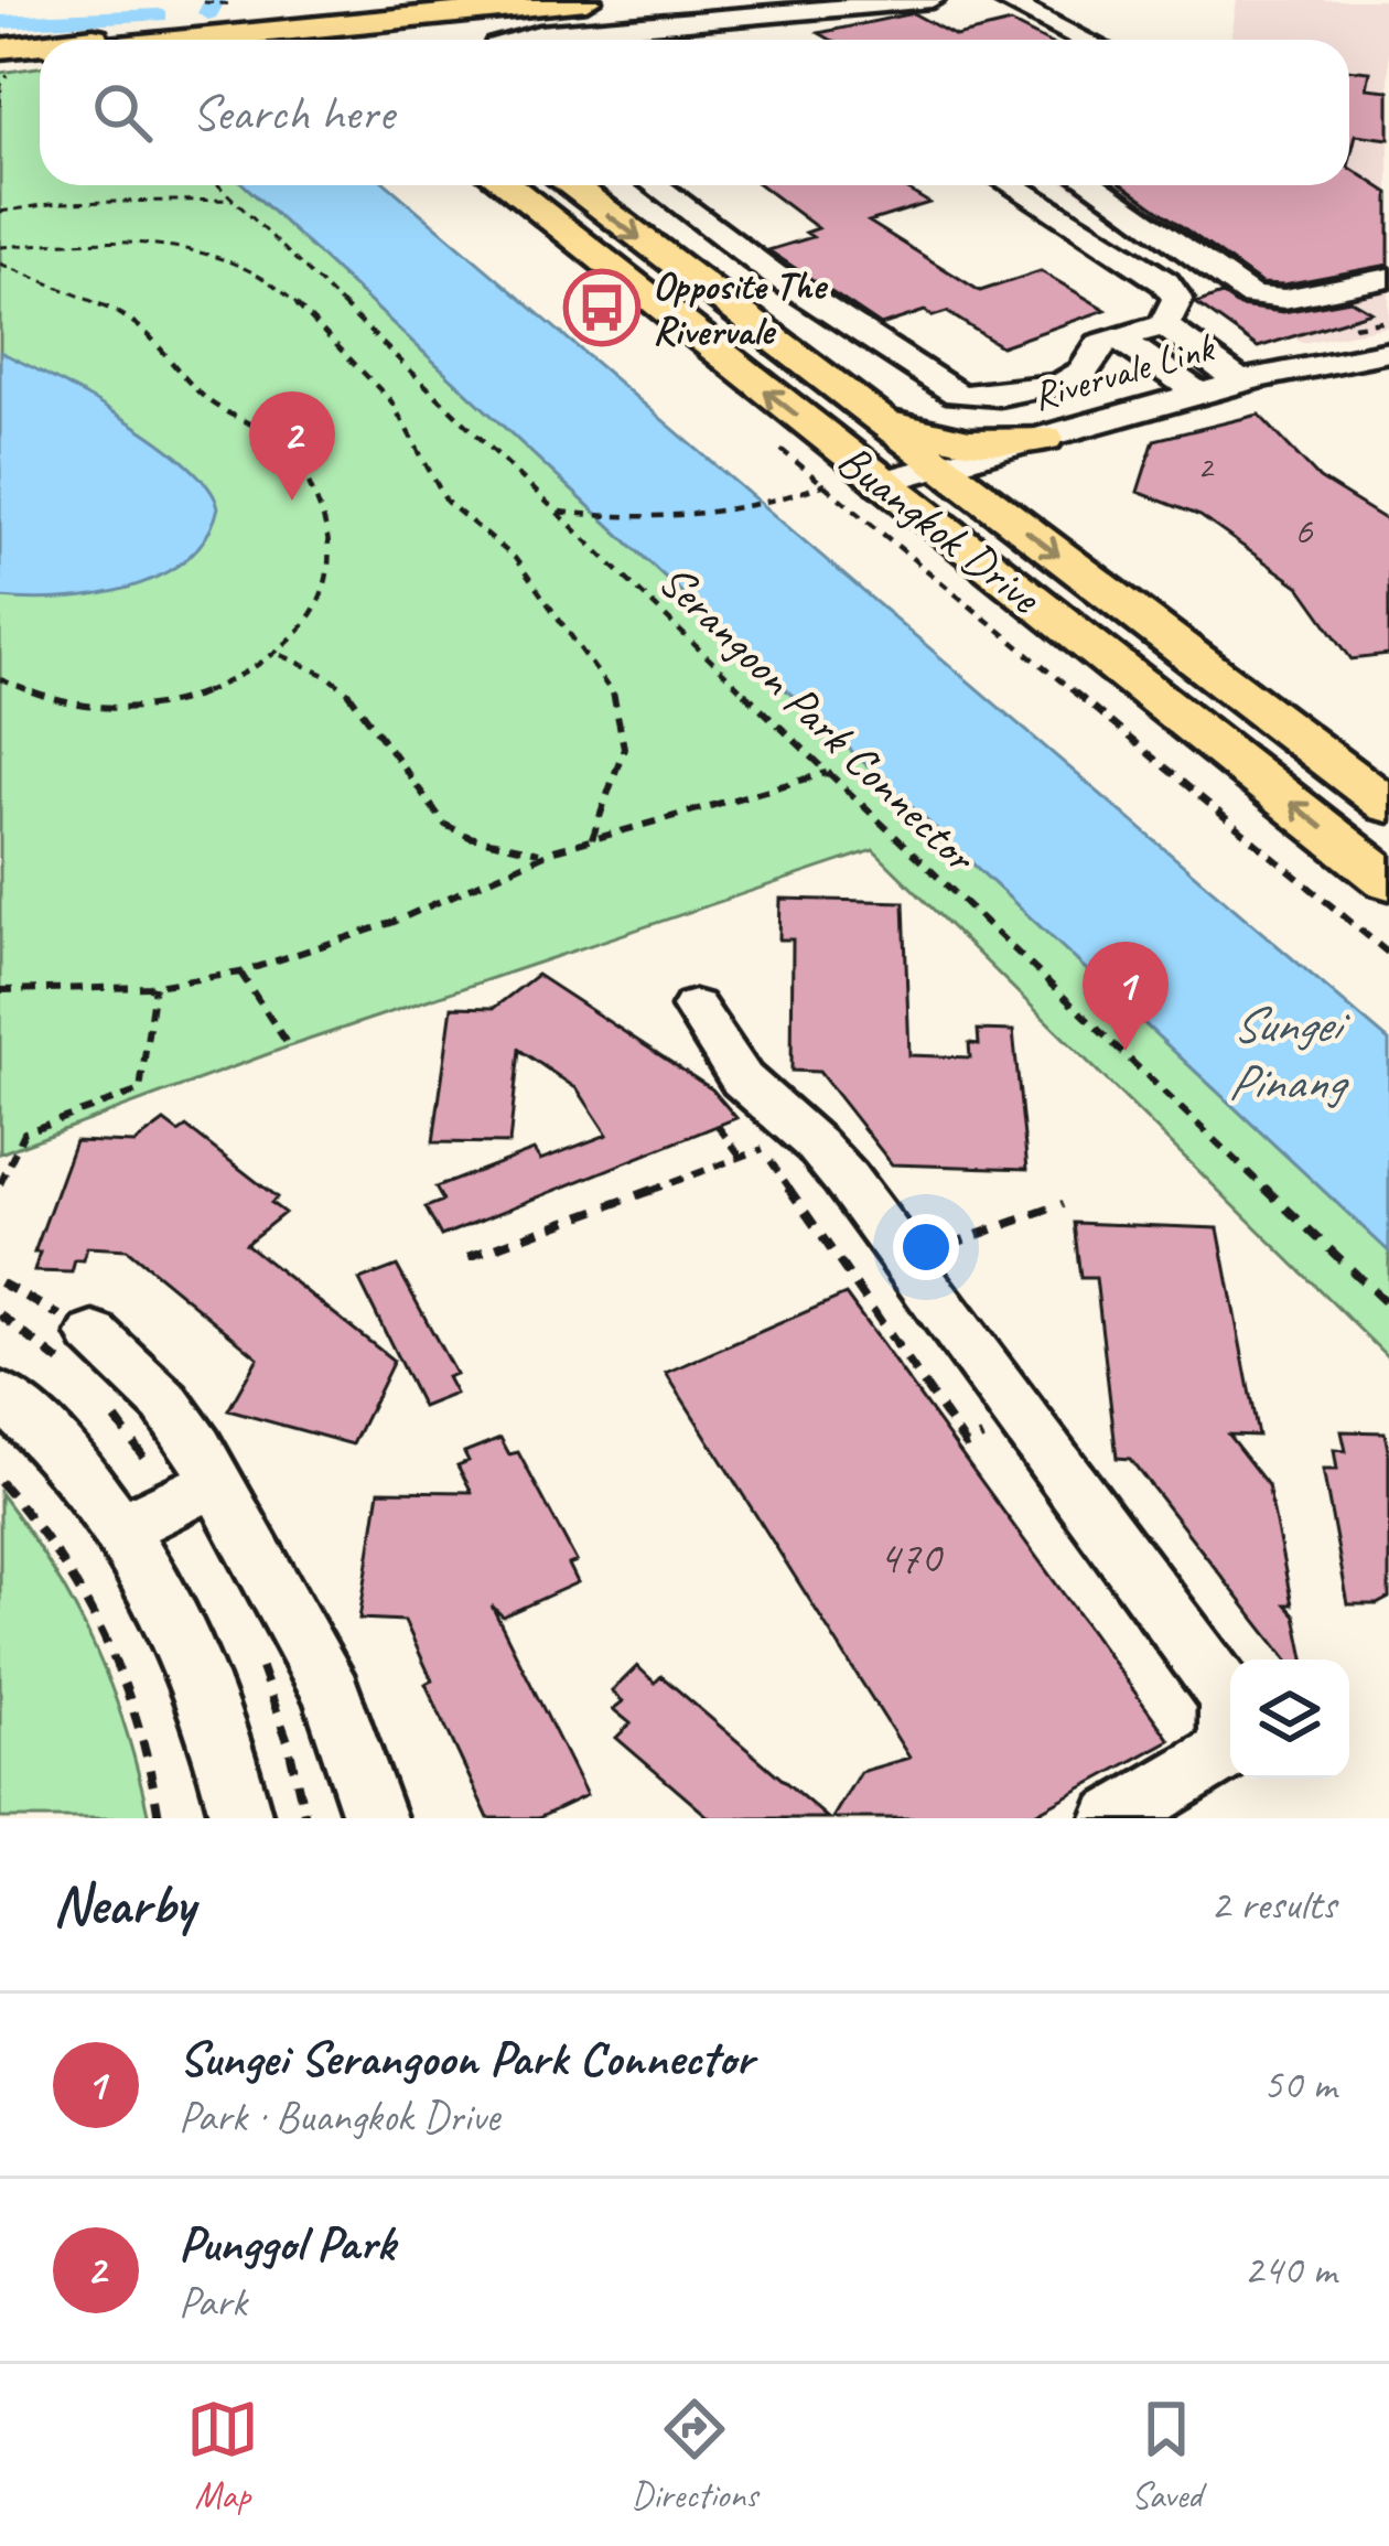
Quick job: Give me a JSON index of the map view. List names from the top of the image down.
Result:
{
  "streets": {
    "main road": ["Buangkok Drive"],
    "street": ["Rivervale Link"],
    "path": ["Serangoon Park Connector"]
  },
  "crossings": [
    ["Rivervale Link", "Buangkok Drive"]
  ],
  "water": ["Sungei Pinang"],
  "places": {
    "bus stop": ["Opposite The Rivervale"]
  },
  "house_numbers": ["2", "6", "470"],
  "page": {
    "search": "Search here",
    "pins": ["2", "1"],
    "heading": ["Nearby", "2 results"],
    "list": [
      {
        "mark": "1",
        "name": "Sungei Serangoon Park Connector",
        "note": "Park · Buangkok Drive",
        "value": "50 m"
      },
      {
        "mark": "2",
        "name": "Punggol Park",
        "note": "Park",
        "value": "240 m"
      }
    ],
    "nav": ["Map", "Directions", "Saved"]
  }
}
